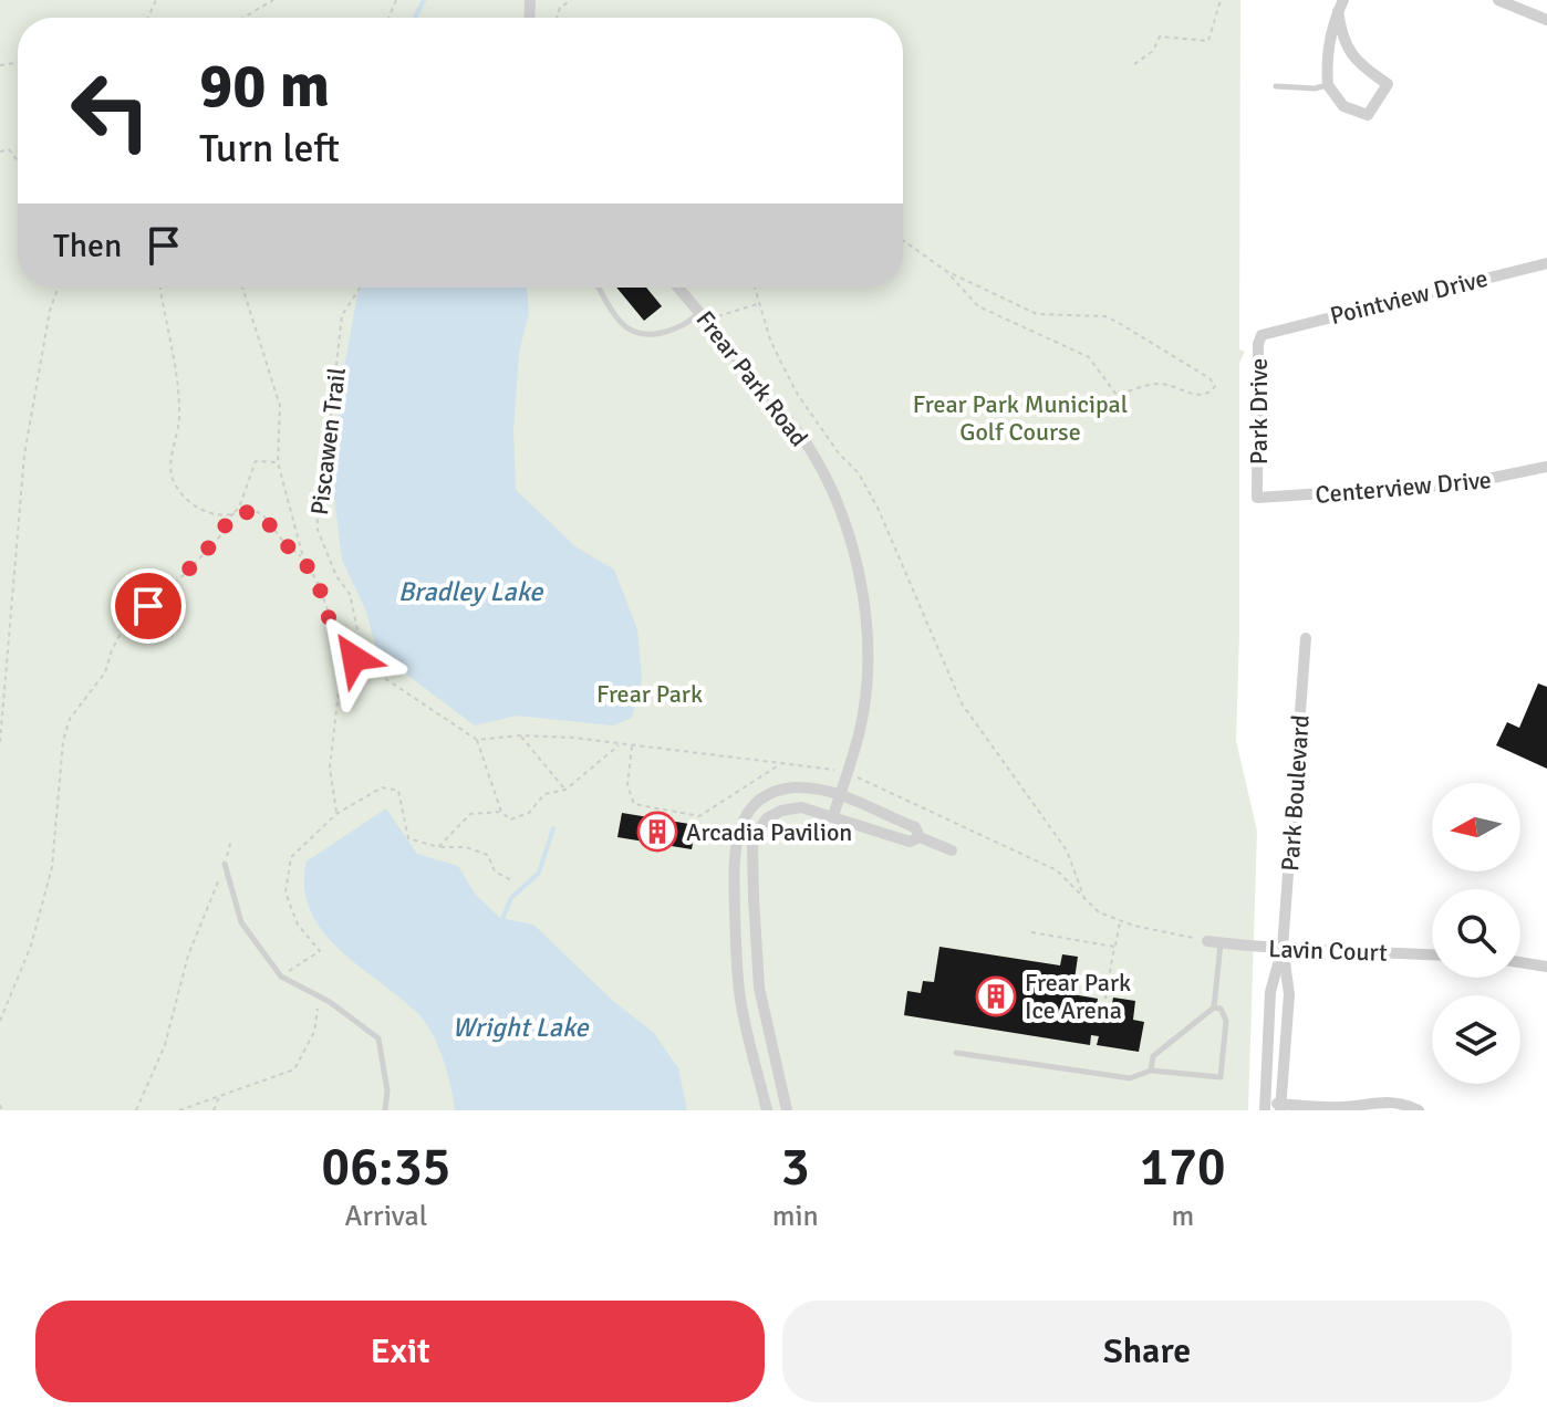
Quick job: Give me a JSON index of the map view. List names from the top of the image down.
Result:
{
  "streets": {
    "street": [
      "Pointview Drive",
      "Frear Park Road",
      "Park Drive",
      "Centerview Drive",
      "Park Boulevard",
      "Lavin Court"
    ],
    "path": ["Piscawen Trail"]
  },
  "crossings": [
    ["Pointview Drive", "Park Drive"],
    ["Park Drive", "Centerview Drive"],
    ["Park Boulevard", "Lavin Court"]
  ],
  "water": ["Bradley Lake", "Wright Lake"],
  "parks": ["Frear Park Municipal Golf Course", "Frear Park"],
  "places": {
    "building": ["Arcadia Pavilion", "Frear Park Ice Arena"]
  },
  "north": "left",
  "page": {
    "turn": ["90 m", "Turn left"],
    "then": "Then",
    "eta": [
      "06:35",
      "Arrival",
      "3",
      "min",
      "170",
      "m"
    ],
    "buttons": ["Exit", "Share"]
  }
}
